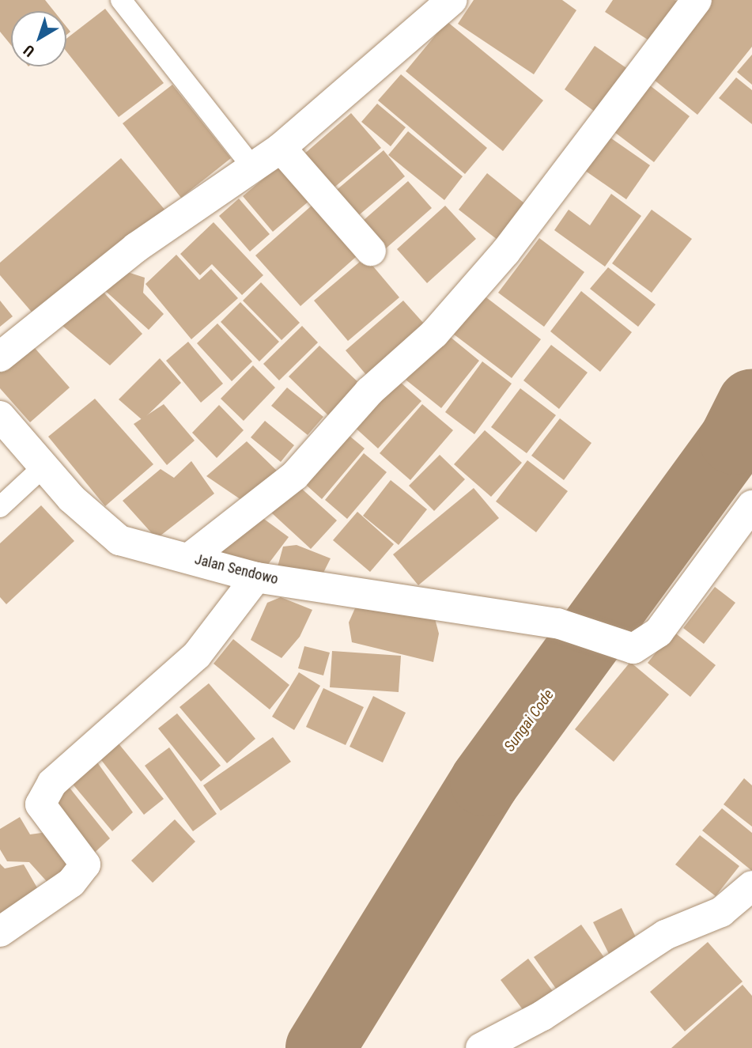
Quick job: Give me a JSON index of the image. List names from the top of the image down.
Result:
{
  "streets": {
    "street": ["Jalan Sendowo"]
  },
  "water": ["Sungai Code"],
  "north": "bottom left"
}
